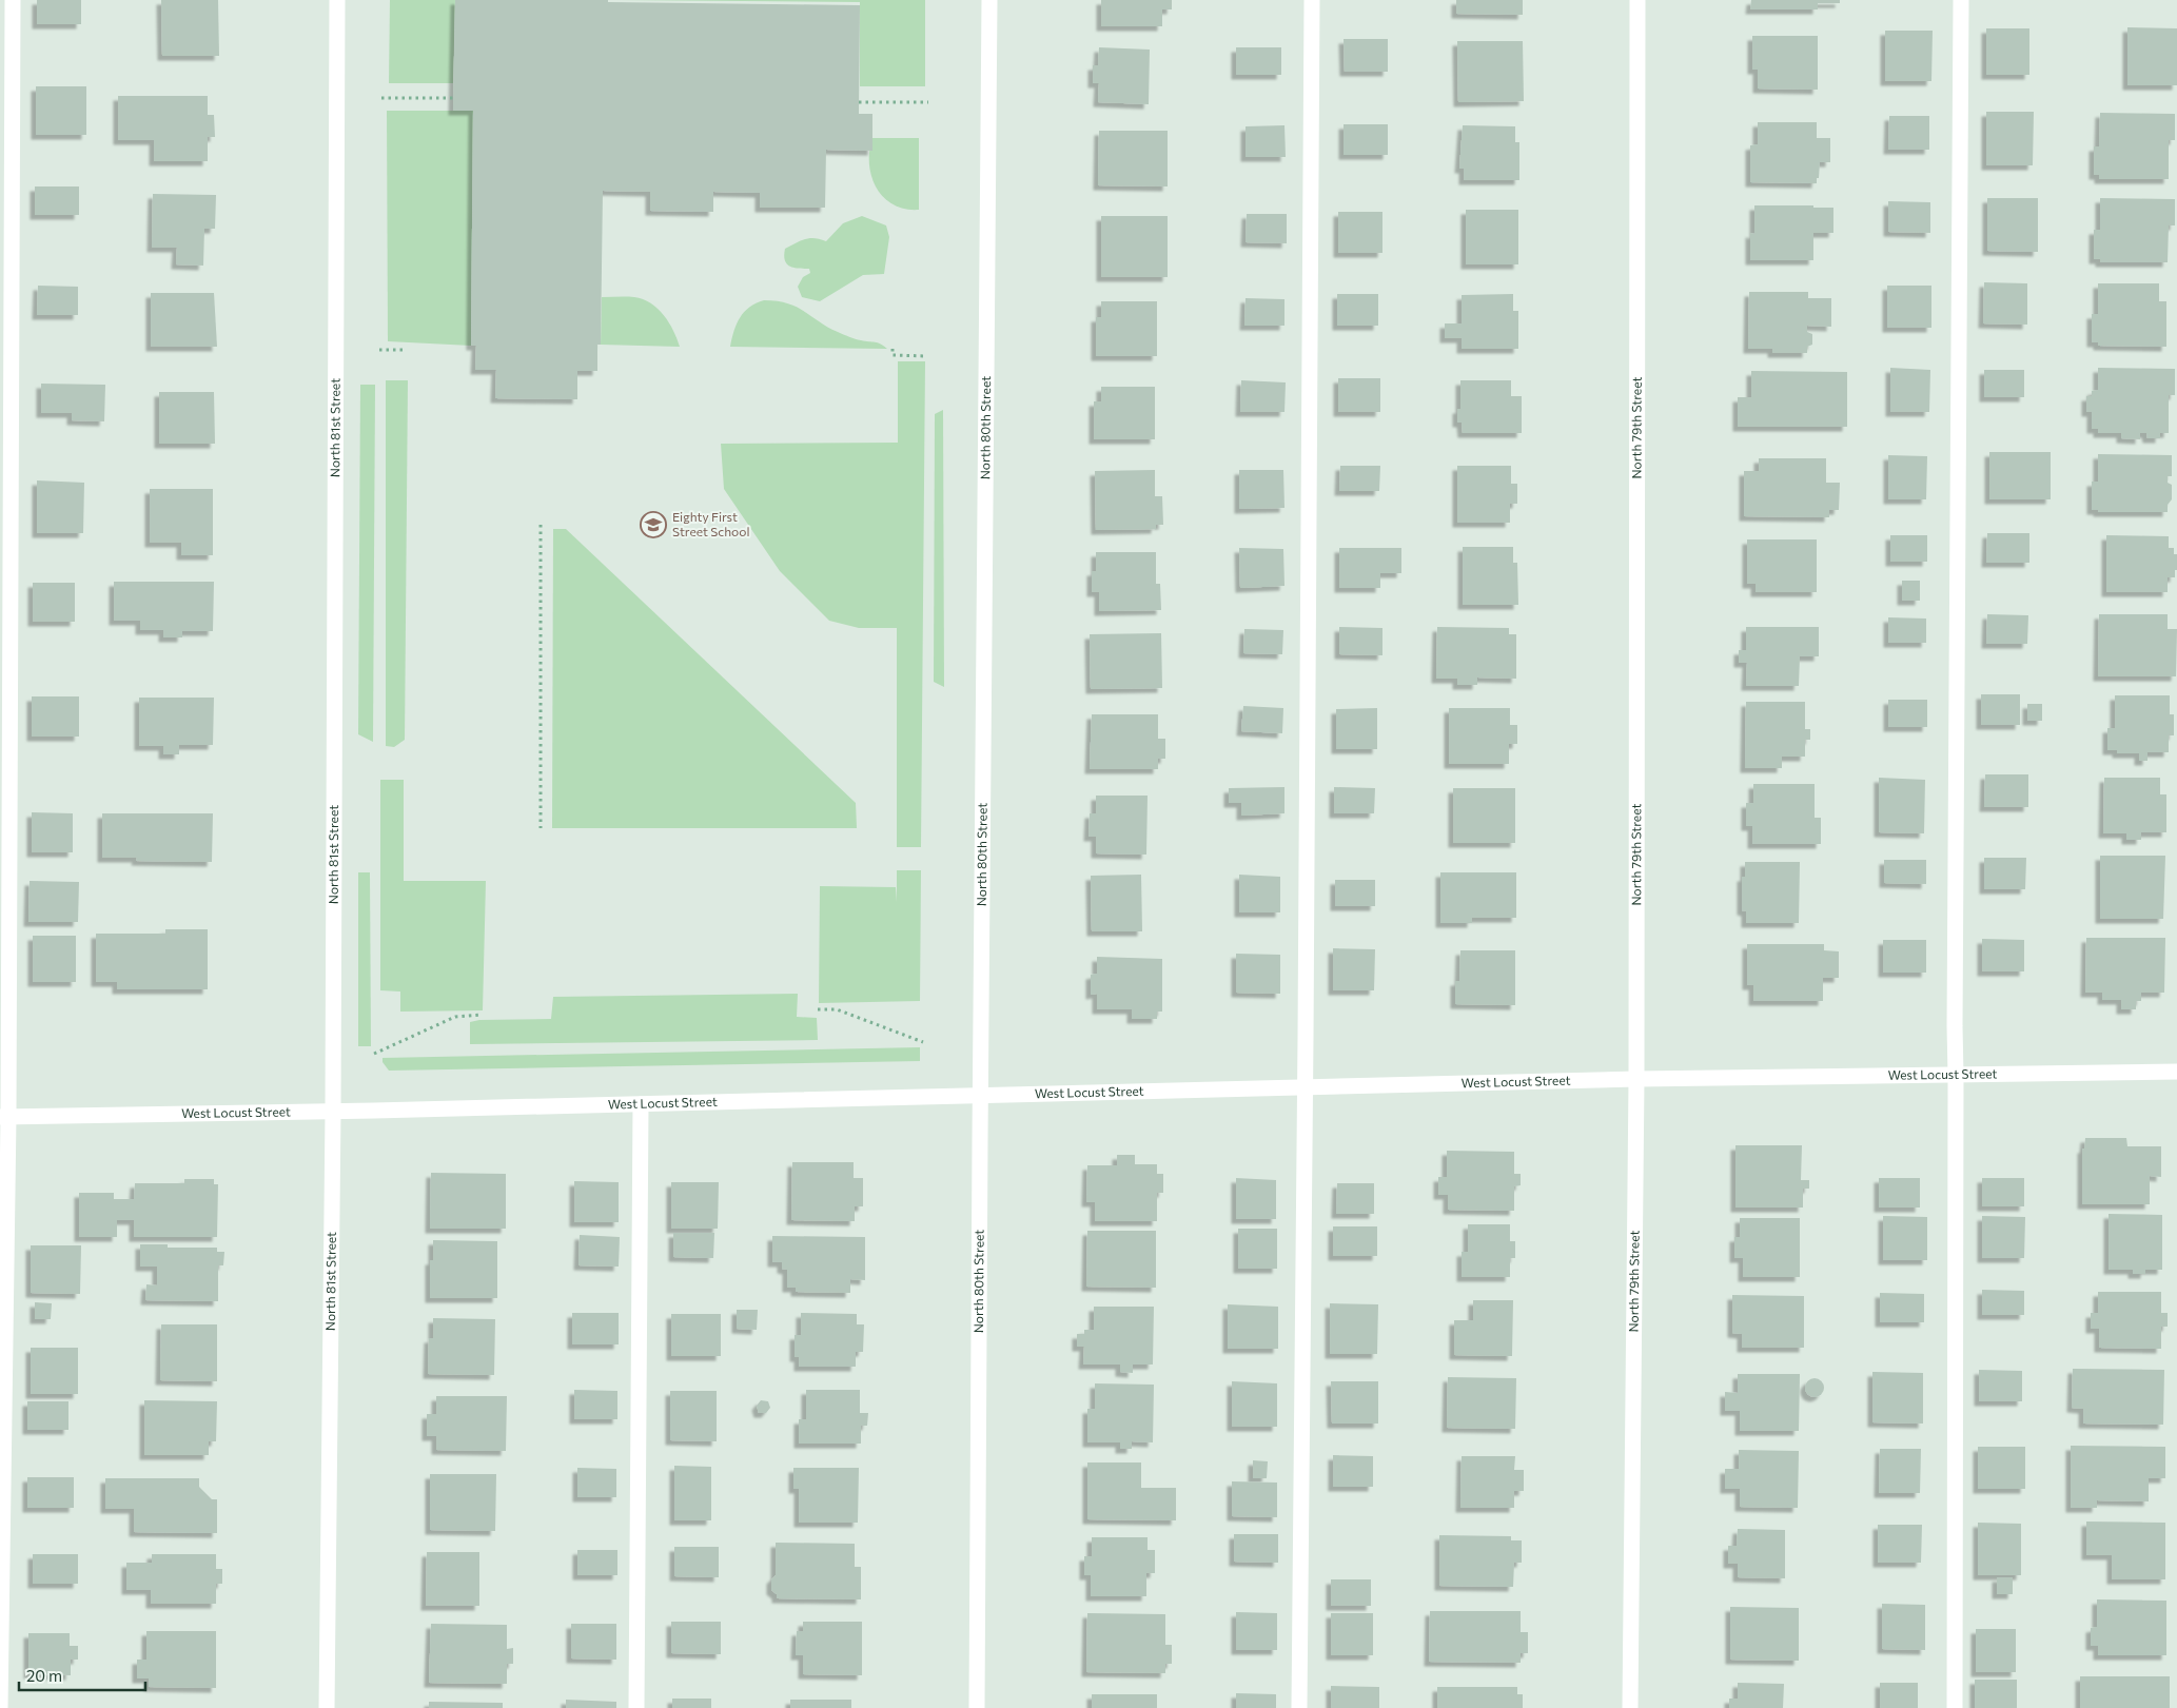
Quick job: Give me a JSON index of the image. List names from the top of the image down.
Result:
{
  "streets": {
    "street": [
      "North 81st Street",
      "North 80th Street",
      "North 79th Street",
      "West Locust Street"
    ]
  },
  "crossings": [
    ["North 81st Street", "West Locust Street"],
    ["North 80th Street", "West Locust Street"],
    ["North 79th Street", "West Locust Street"]
  ],
  "places": {
    "school or university": ["Eighty First Street School"]
  },
  "scale_bar": "20 m"
}
